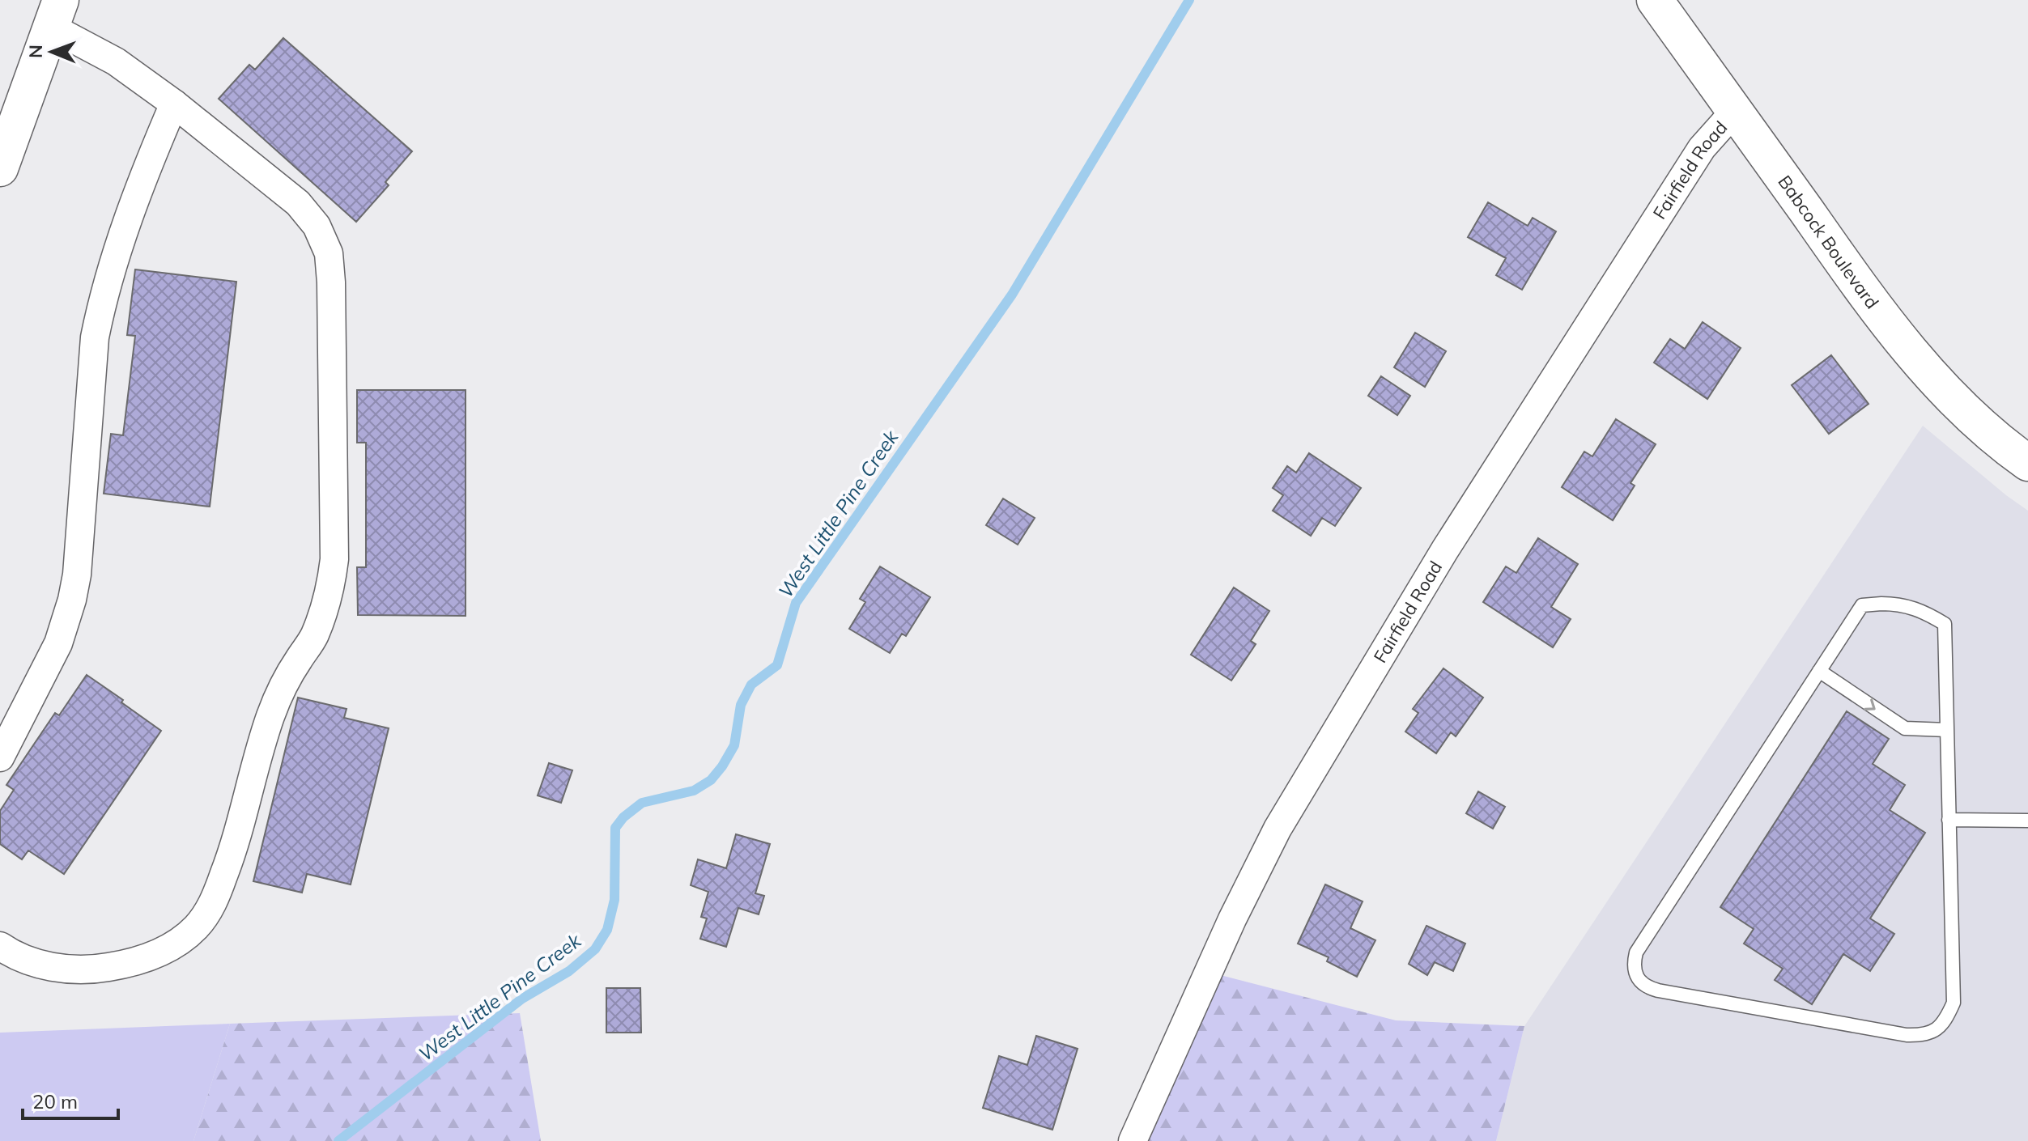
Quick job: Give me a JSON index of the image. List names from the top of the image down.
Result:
{
  "streets": {
    "street": ["Fairfield Road", "Babcock Boulevard"]
  },
  "crossings": [
    ["Fairfield Road", "Babcock Boulevard"]
  ],
  "water": ["West Little Pine Creek"],
  "scale_bar": "20 m",
  "north": "left"
}
